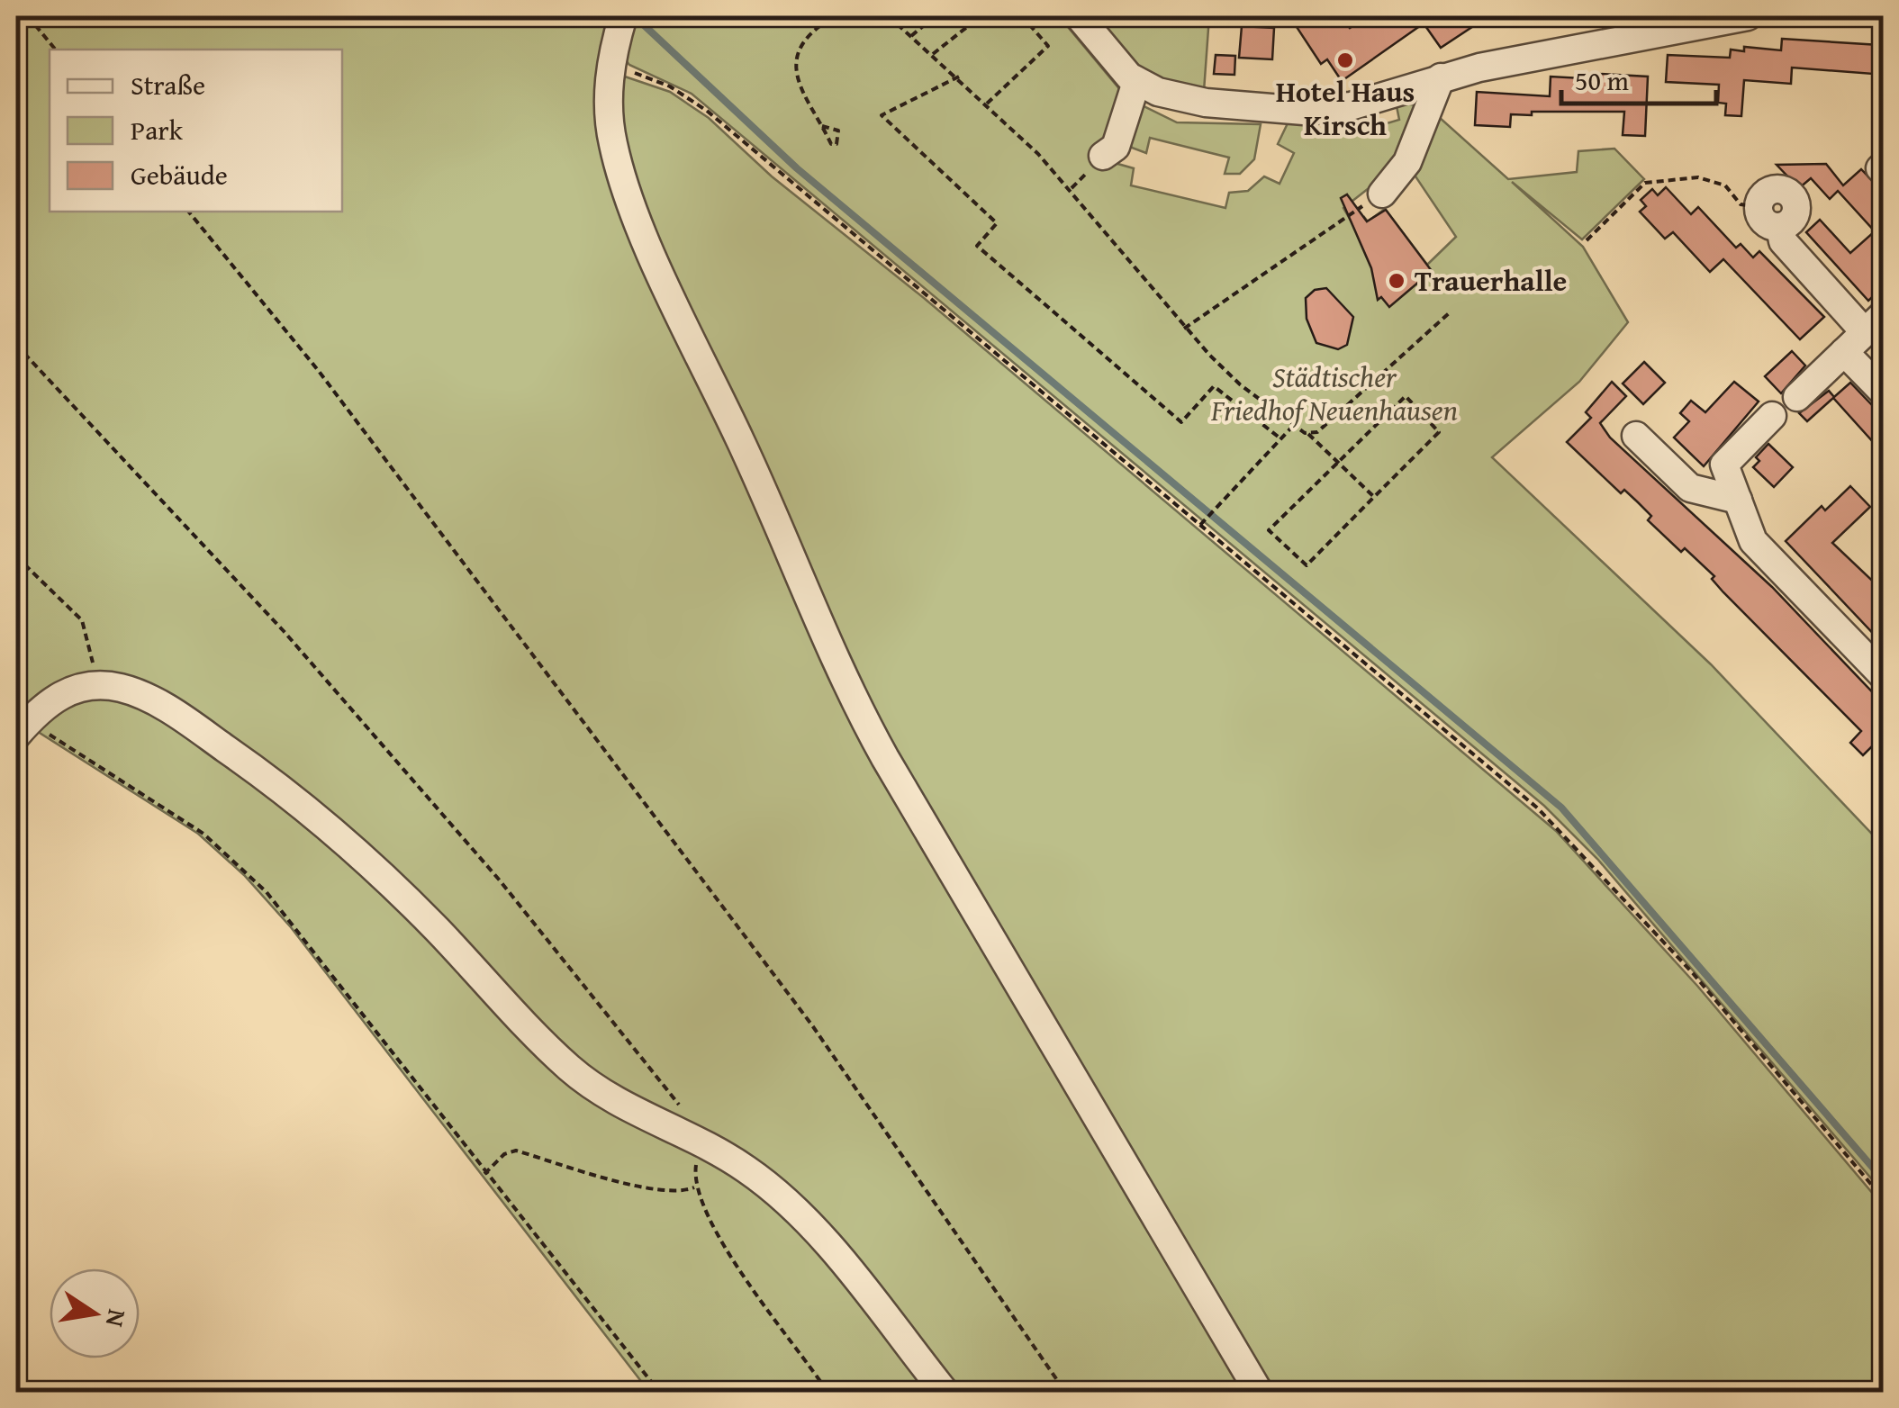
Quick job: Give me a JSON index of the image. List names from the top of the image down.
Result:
{
  "parks": ["Städtischer Friedhof Neuenhausen"],
  "places": ["Hotel Haus Kirsch", "Trauerhalle"],
  "legend": ["Straße", "Park", "Gebäude"],
  "scale_bar": "50 m",
  "north": "right"
}
